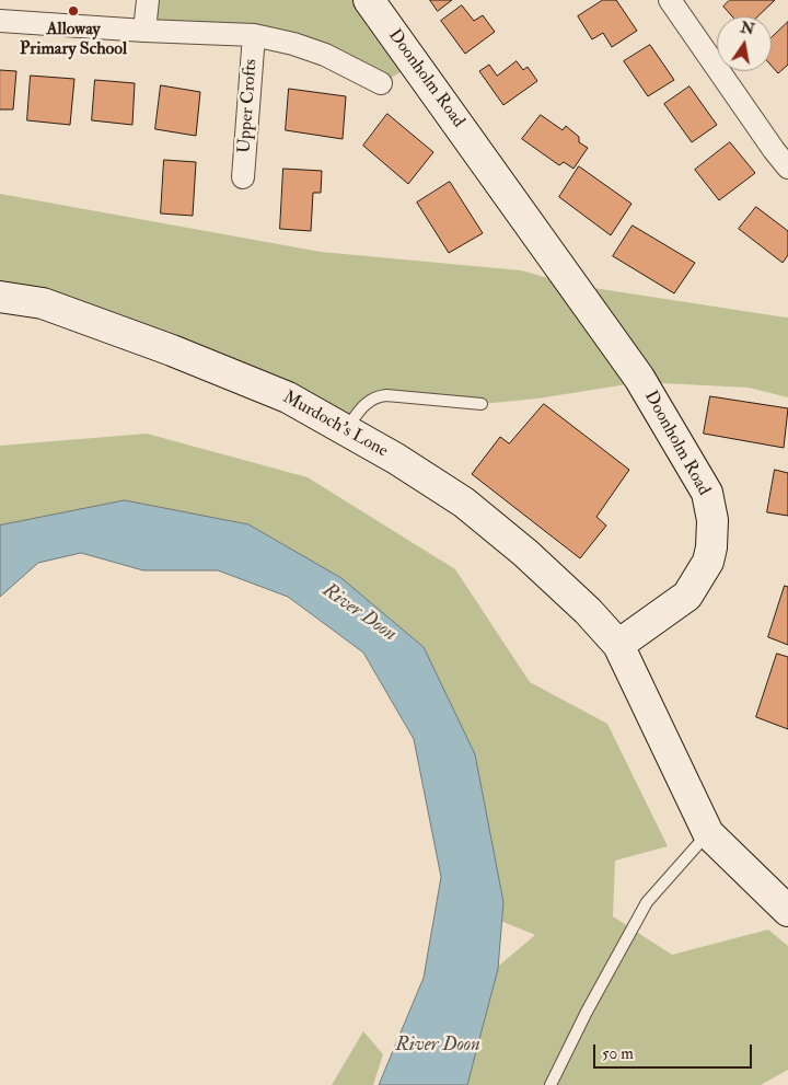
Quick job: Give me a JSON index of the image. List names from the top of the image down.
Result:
{
  "streets": {
    "street": ["Doonholm Road", "Upper Crofts", "Murdoch's Lone"]
  },
  "crossings": [
    ["Doonholm Road", "Murdoch's Lone"]
  ],
  "water": ["River Doon"],
  "places": ["Alloway Primary School"],
  "scale_bar": "50 m",
  "north": "top"
}
